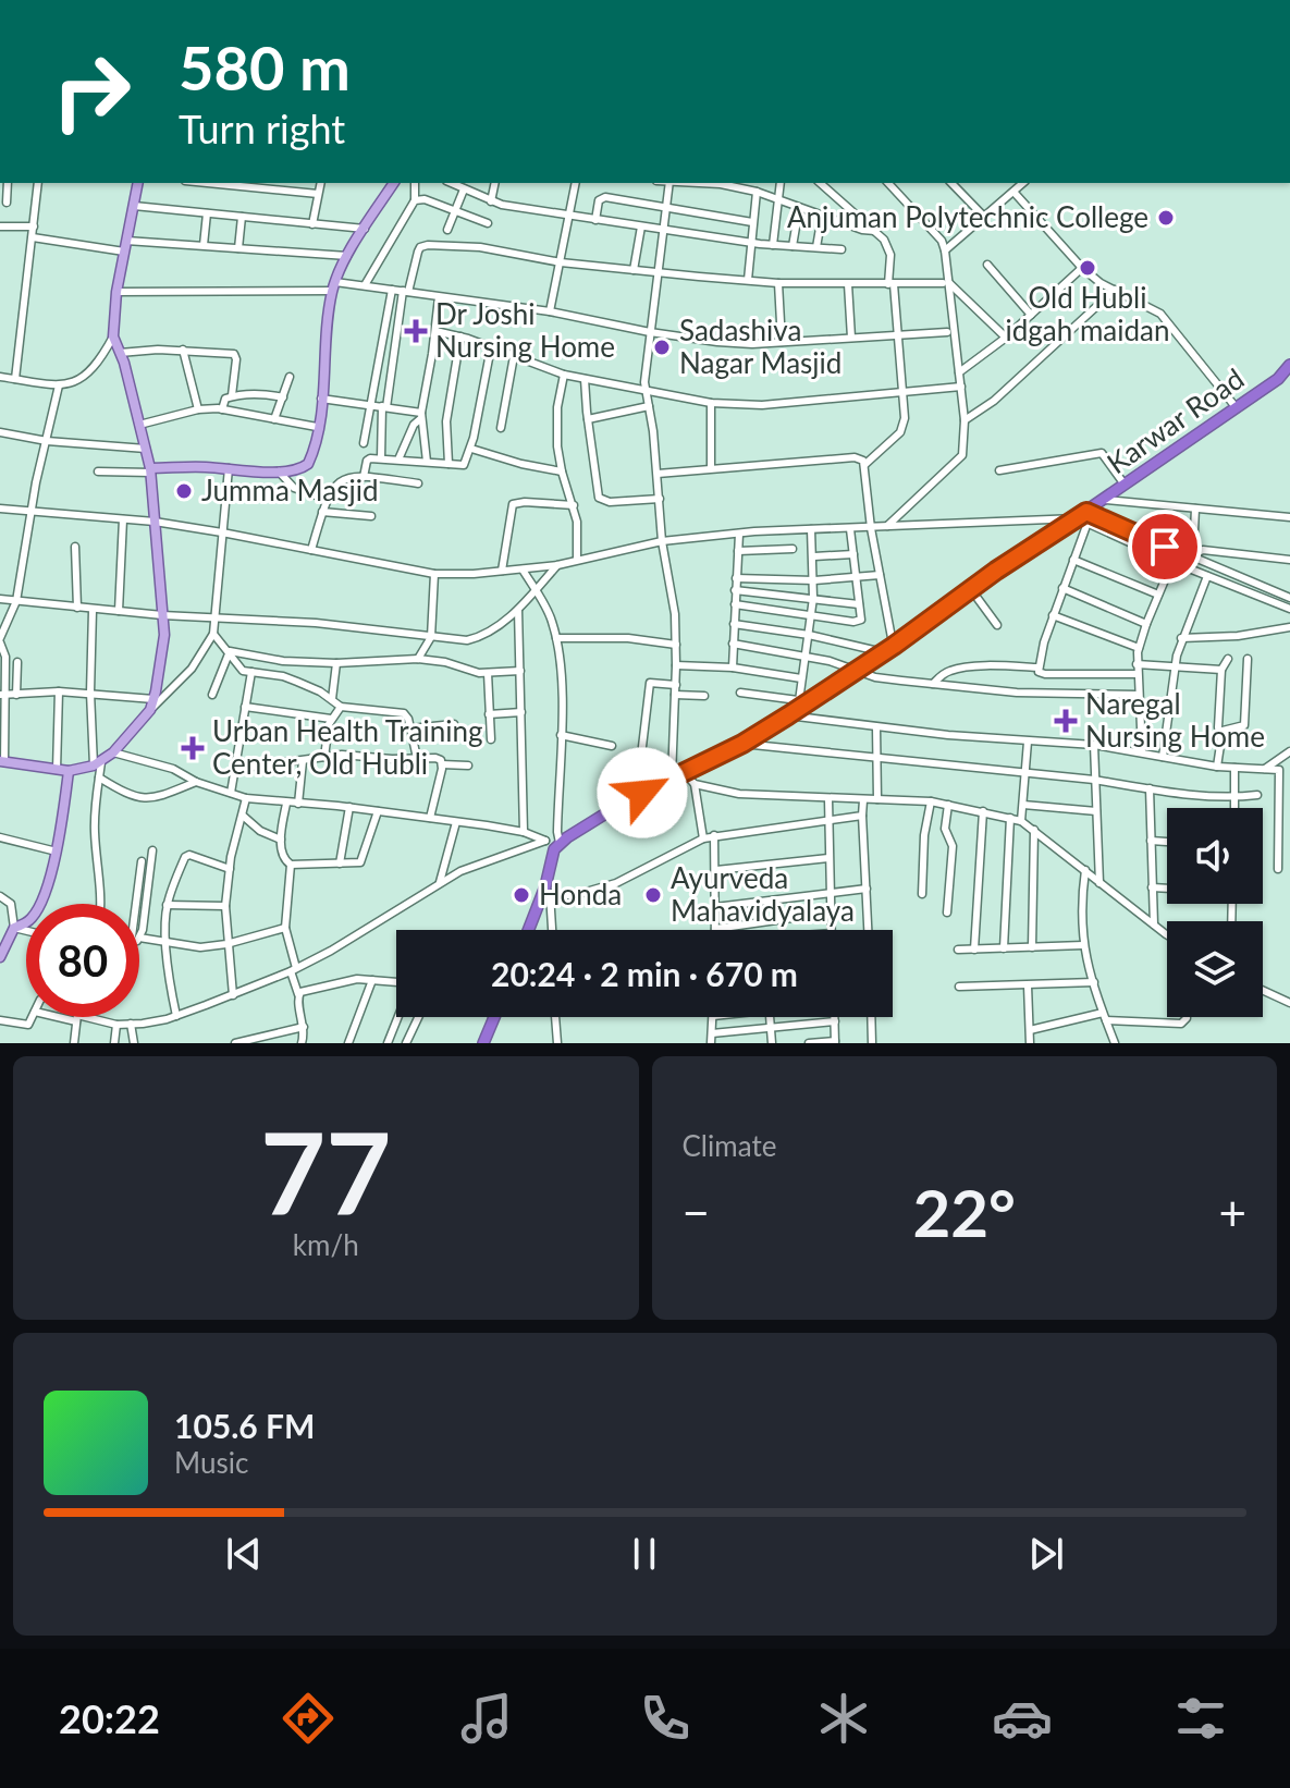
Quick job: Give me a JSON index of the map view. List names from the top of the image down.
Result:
{
  "streets": {
    "highway": ["Karwar Road"]
  },
  "places": {
    "other": [
      "Anjuman Polytechnic College",
      "Old Hubli idgah maidan",
      "Sadashiva Nagar Masjid",
      "Jumma Masjid",
      "Honda",
      "Ayurveda Mahavidyalaya"
    ],
    "health": ["Dr Joshi Nursing Home", "Naregal Nursing Home", "Urban Health Training Center, Old Hubli"]
  },
  "page": {
    "turn": ["580 m", "Turn right"],
    "limit": "80",
    "trip": "20:24 · 2 min · 670 m",
    "tile": [
      ["77", "km/h"],
      "Climate"
    ],
    "heat": ["−", "22°", "+"],
    "song": ["105.6 FM", "Music"],
    "tabs": "20:22"
  }
}
